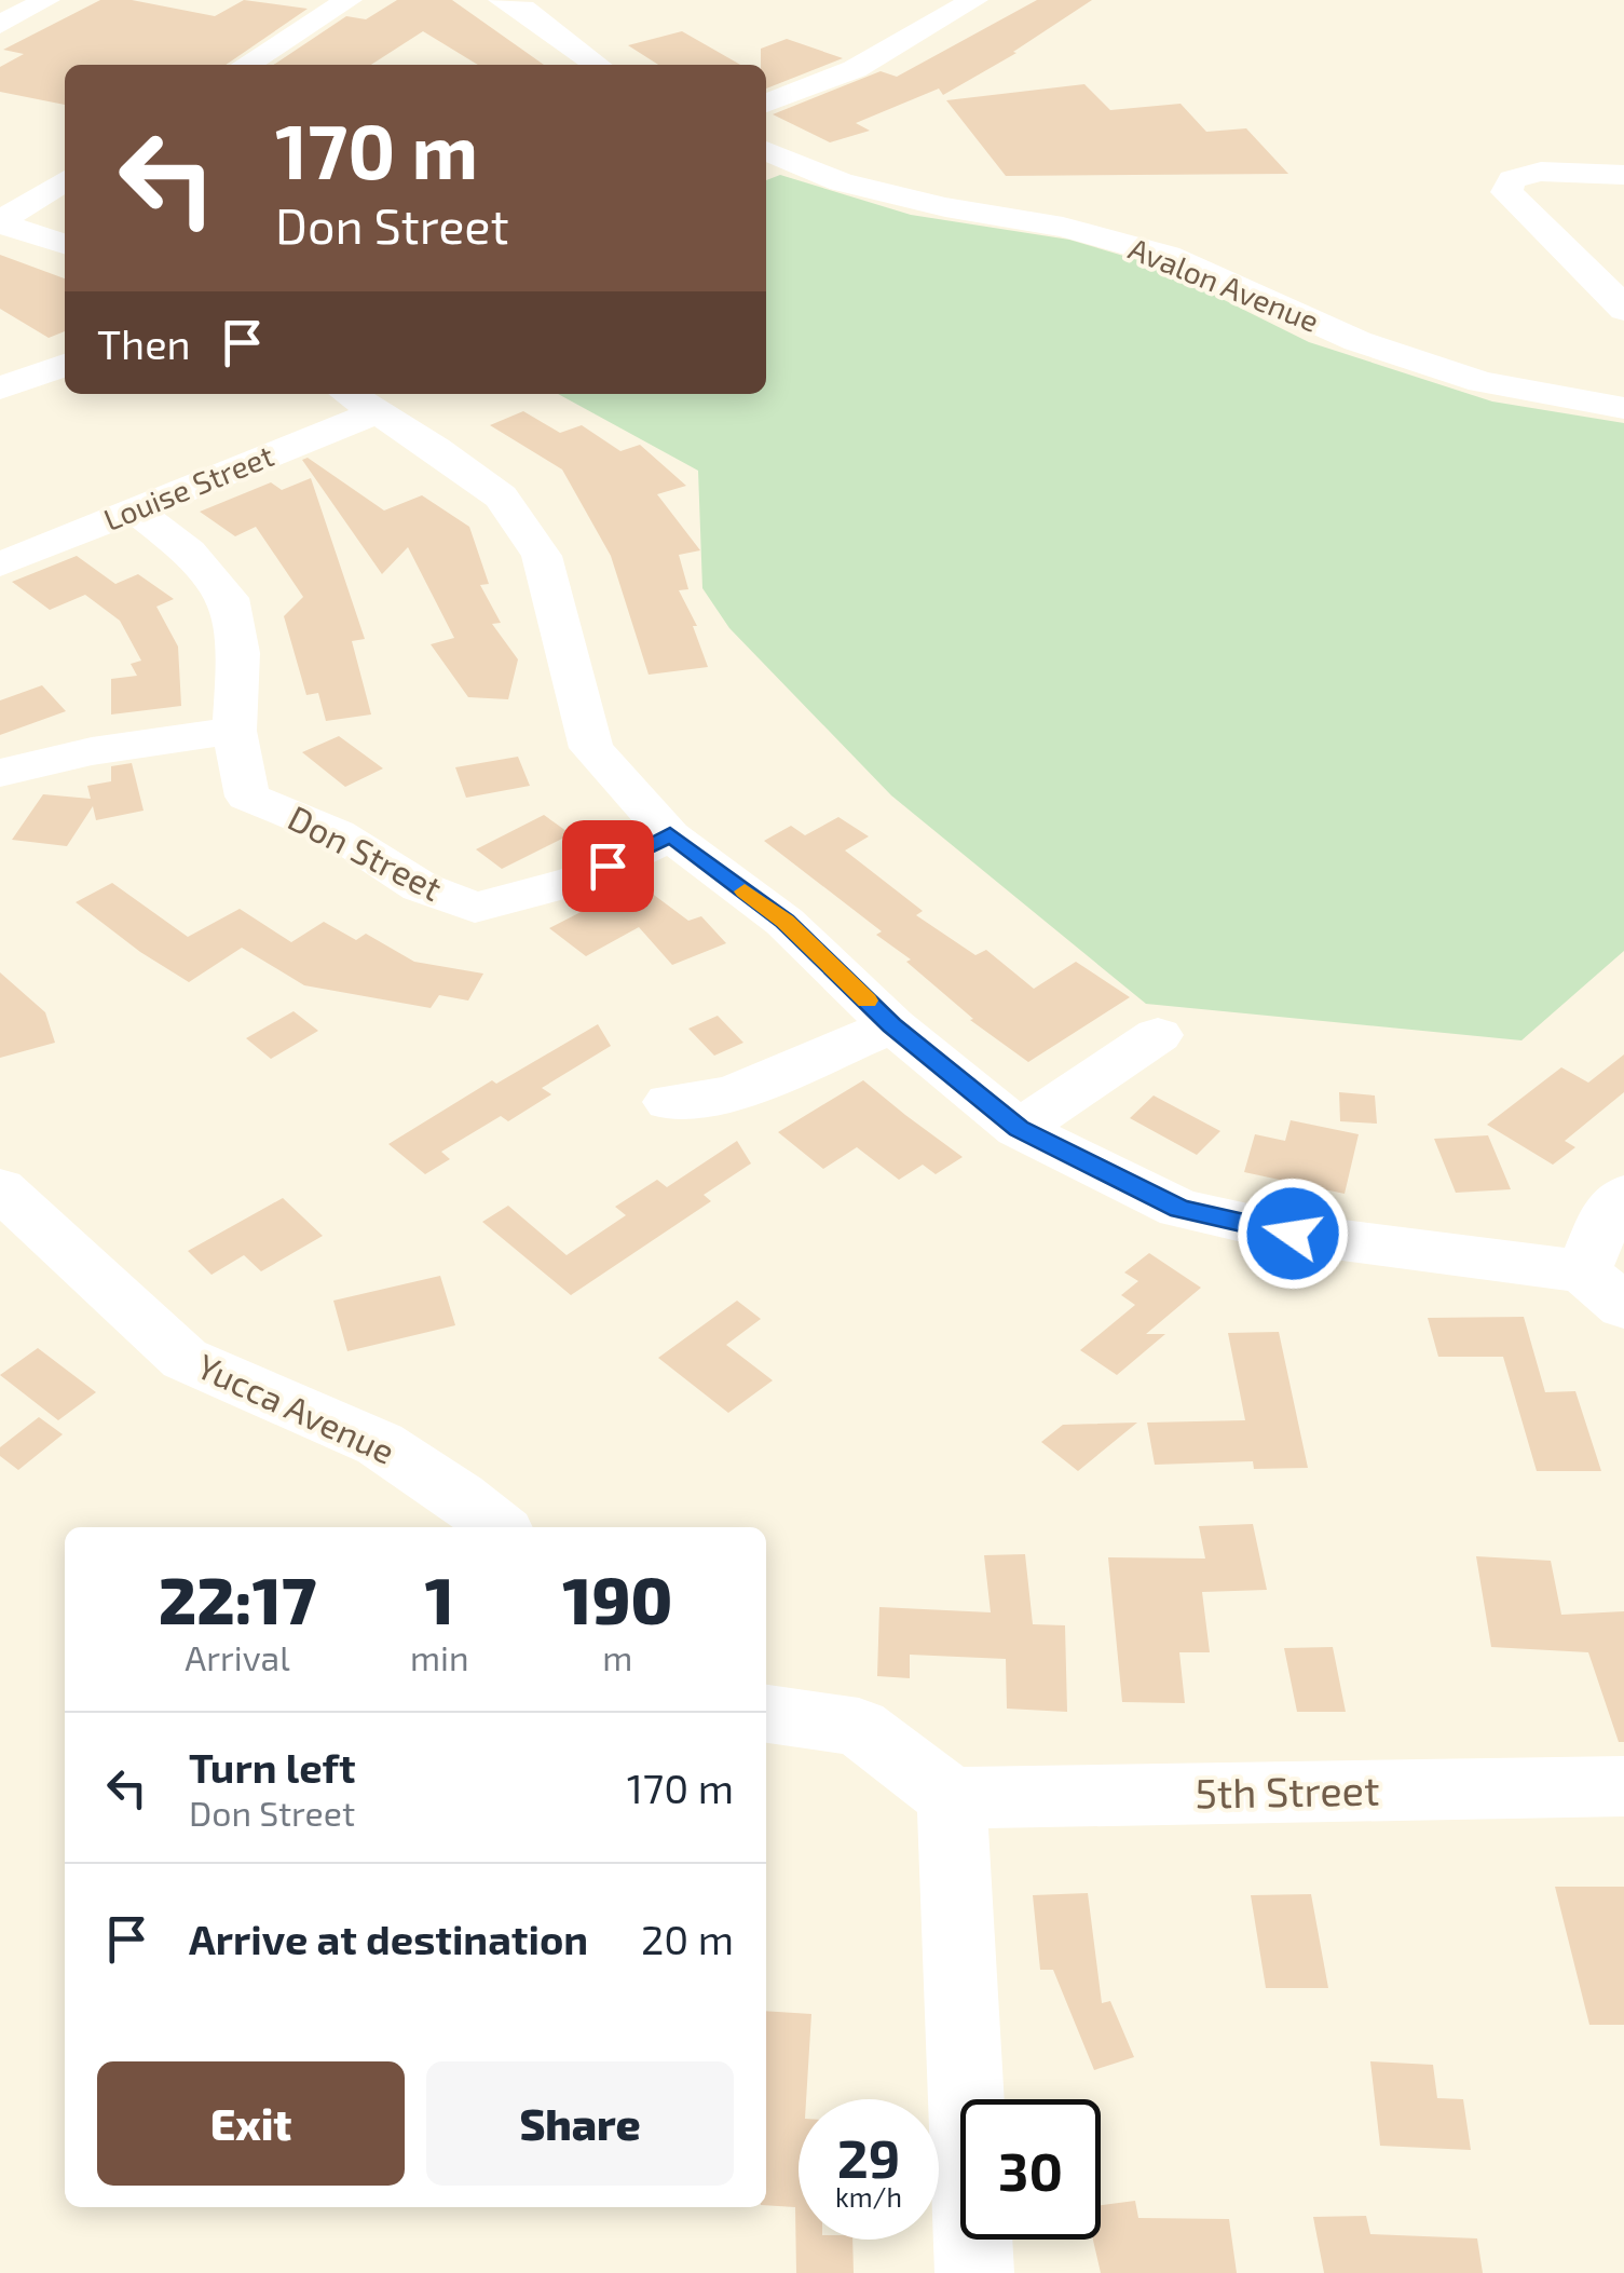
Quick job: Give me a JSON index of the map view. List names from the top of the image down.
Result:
{
  "streets": {
    "street": [
      "Avalon Avenue",
      "Louise Street",
      "Don Street",
      "Yucca Avenue",
      "5th Street"
    ]
  },
  "crossings": [
    ["Louise Street", "Don Street"]
  ],
  "page": {
    "turn": ["170 m", "Don Street"],
    "then": "Then",
    "eta": [
      "22:17",
      "Arrival",
      "1",
      "min",
      "190",
      "m"
    ],
    "list": [
      {
        "name": "Turn left",
        "note": "Don Street",
        "value": "170 m"
      },
      {
        "name": "Arrive at destination",
        "value": "20 m"
      }
    ],
    "buttons": ["Exit", "Share"],
    "speed": "29 km/h",
    "limit": "30"
  }
}
